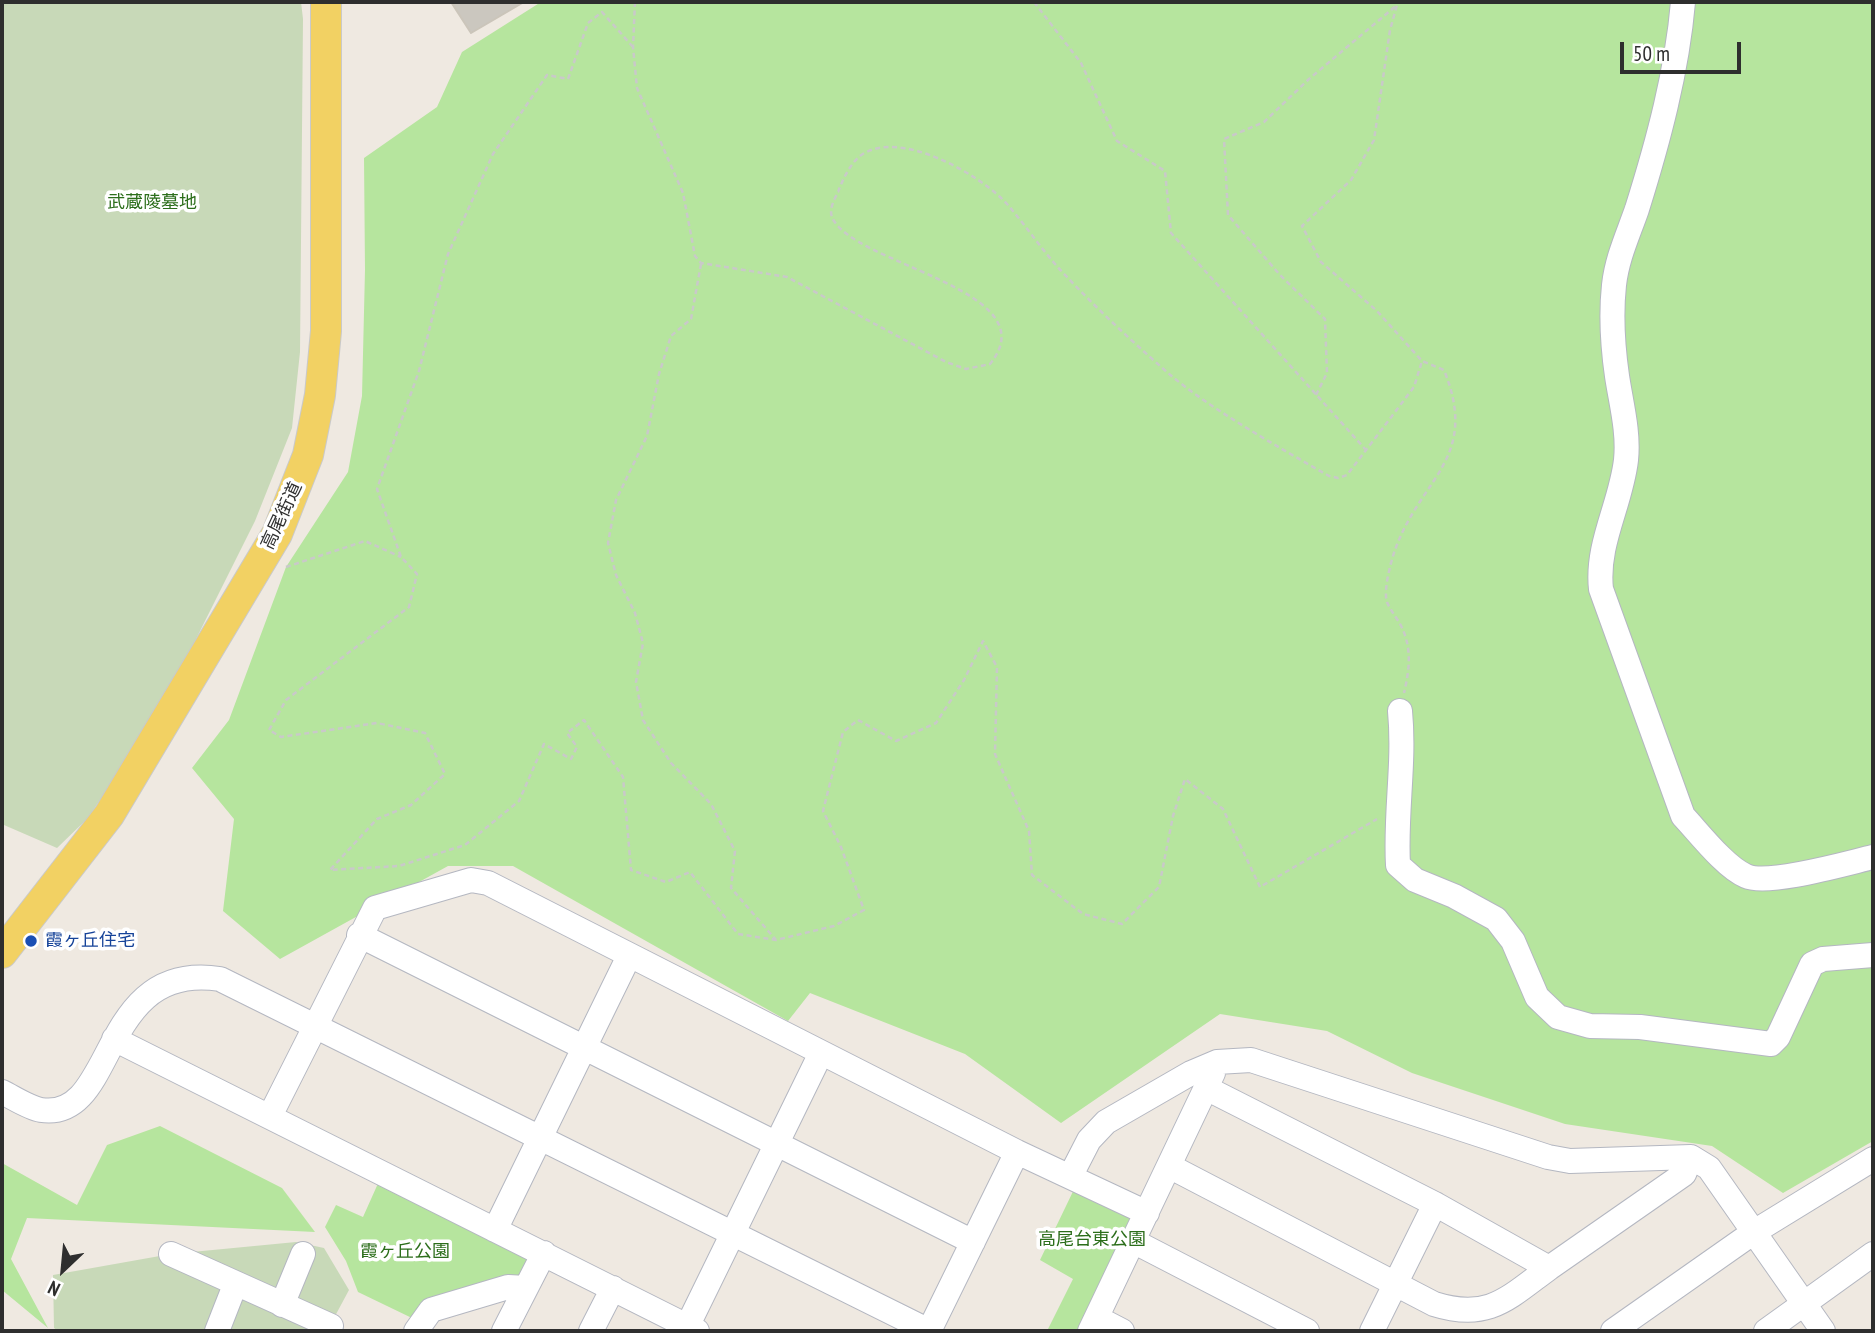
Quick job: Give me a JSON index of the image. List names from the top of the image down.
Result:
{
  "streets": {
    "main road": ["高尾街道"]
  },
  "parks": ["武蔵陵墓地", "高尾台東公園", "霞ヶ丘公園"],
  "places": ["霞ヶ丘住宅"],
  "scale_bar": "50 m",
  "north": "bottom left"
}
